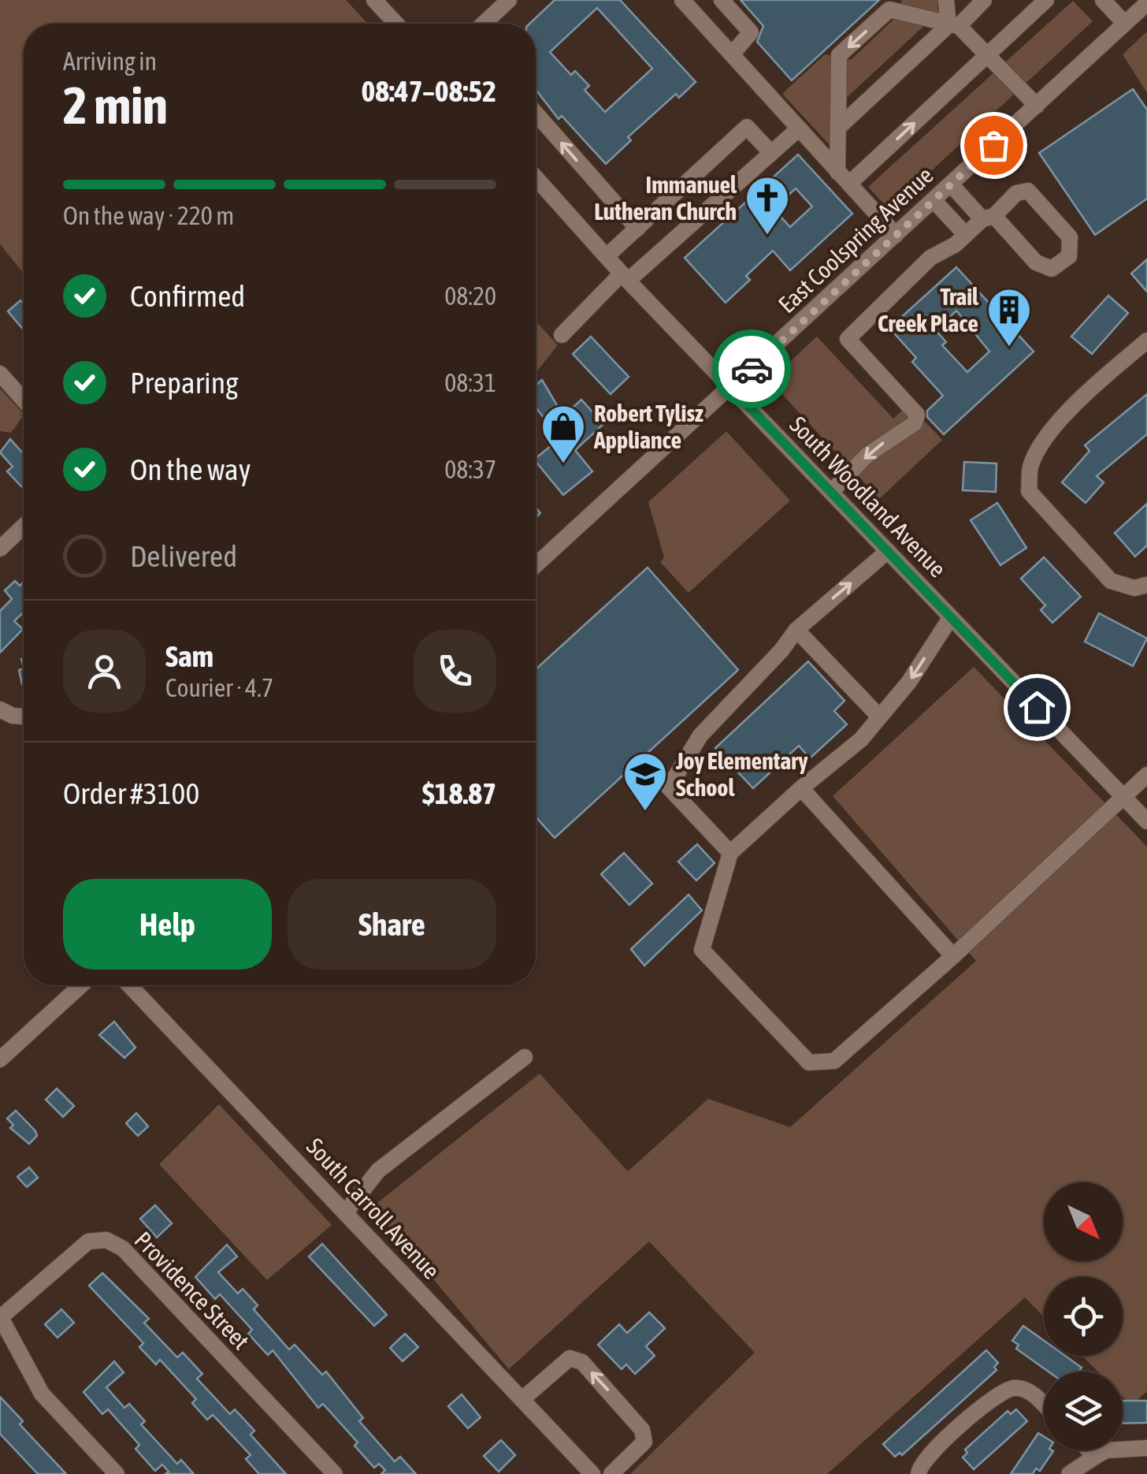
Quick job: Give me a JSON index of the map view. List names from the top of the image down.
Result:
{
  "streets": {
    "street": [
      "East Coolspring Avenue",
      "South Woodland Avenue",
      "South Carroll Avenue",
      "Providence Street"
    ]
  },
  "crossings": [
    ["East Coolspring Avenue", "South Woodland Avenue"]
  ],
  "places": {
    "church": ["Immanuel Lutheran Church"],
    "building": ["Trail Creek Place"],
    "shop": ["Robert Tylisz Appliance"],
    "school or university": ["Joy Elementary School"]
  },
  "north": "bottom right",
  "page": {
    "heading": ["2 min", "Arriving in", "08:47–08:52"],
    "panel": [
      "Sam",
      "Courier · 4.7",
      "Order #3100",
      "$18.87"
    ],
    "bar": "On the way · 220 m",
    "list": [
      ["Confirmed", "08:20"],
      ["Preparing", "08:31"],
      ["On the way", "08:37"],
      "Delivered"
    ],
    "buttons": ["Help", "Share"]
  }
}
